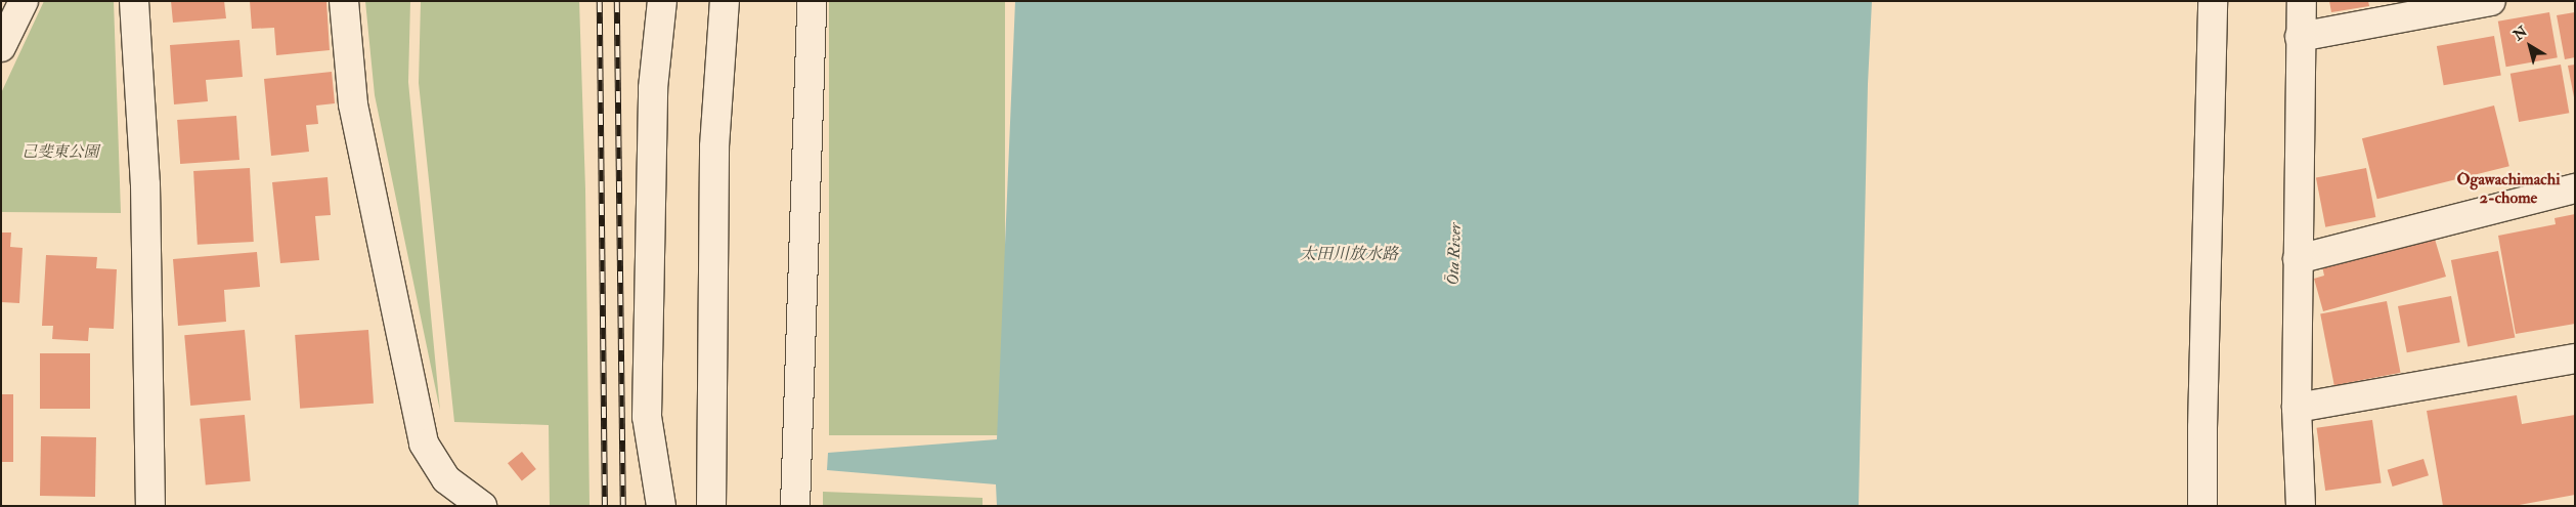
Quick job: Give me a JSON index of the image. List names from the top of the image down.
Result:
{
  "districts": ["Ogawachimachi 2-chome"],
  "water": ["太田川放水路", "Ōta River"],
  "parks": ["己斐東公園"],
  "north": "top left"
}
